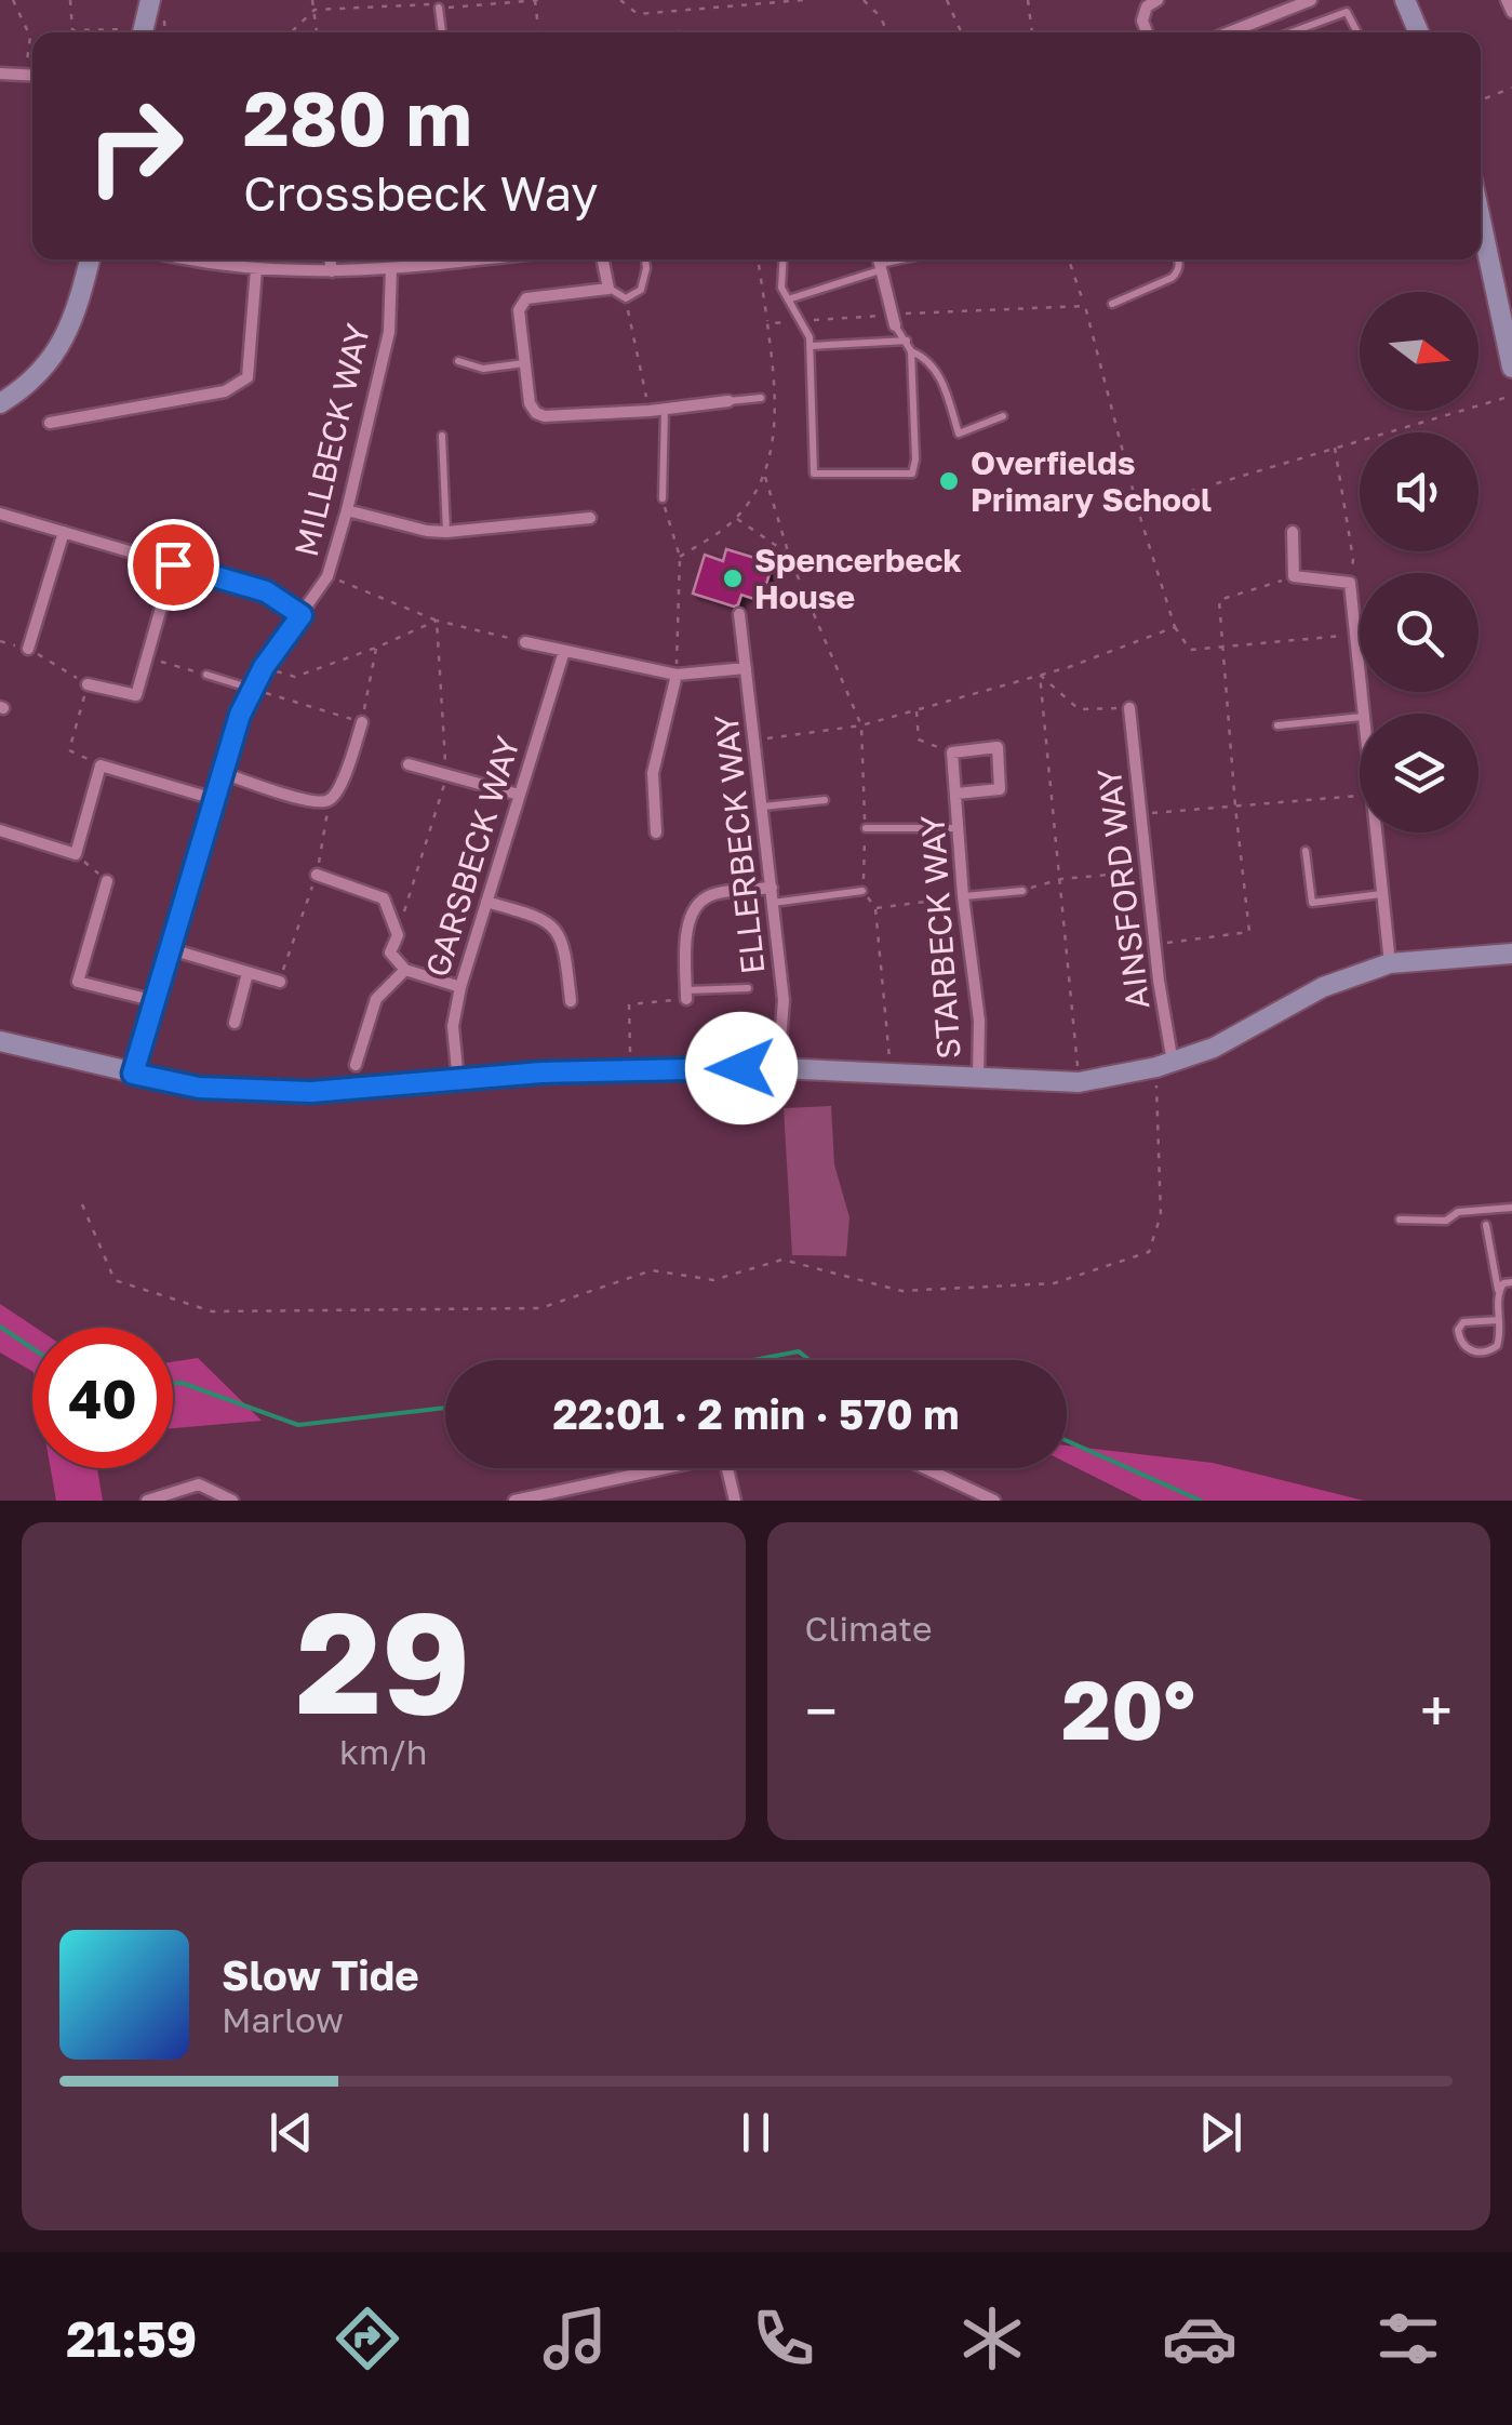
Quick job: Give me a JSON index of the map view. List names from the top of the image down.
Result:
{
  "streets": {
    "street": [
      "MILLBECK WAY",
      "ELLERBECK WAY",
      "GARSBECK WAY",
      "AINSFORD WAY",
      "STARBECK WAY"
    ]
  },
  "places": ["Overfields Primary School", "Spencerbeck House"],
  "north": "right",
  "page": {
    "turn": ["280 m", "Crossbeck Way"],
    "limit": "40",
    "trip": "22:01 · 2 min · 570 m",
    "tile": [
      ["29", "km/h"],
      "Climate"
    ],
    "heat": ["−", "20°", "+"],
    "song": ["Slow Tide", "Marlow"],
    "tabs": "21:59"
  }
}
